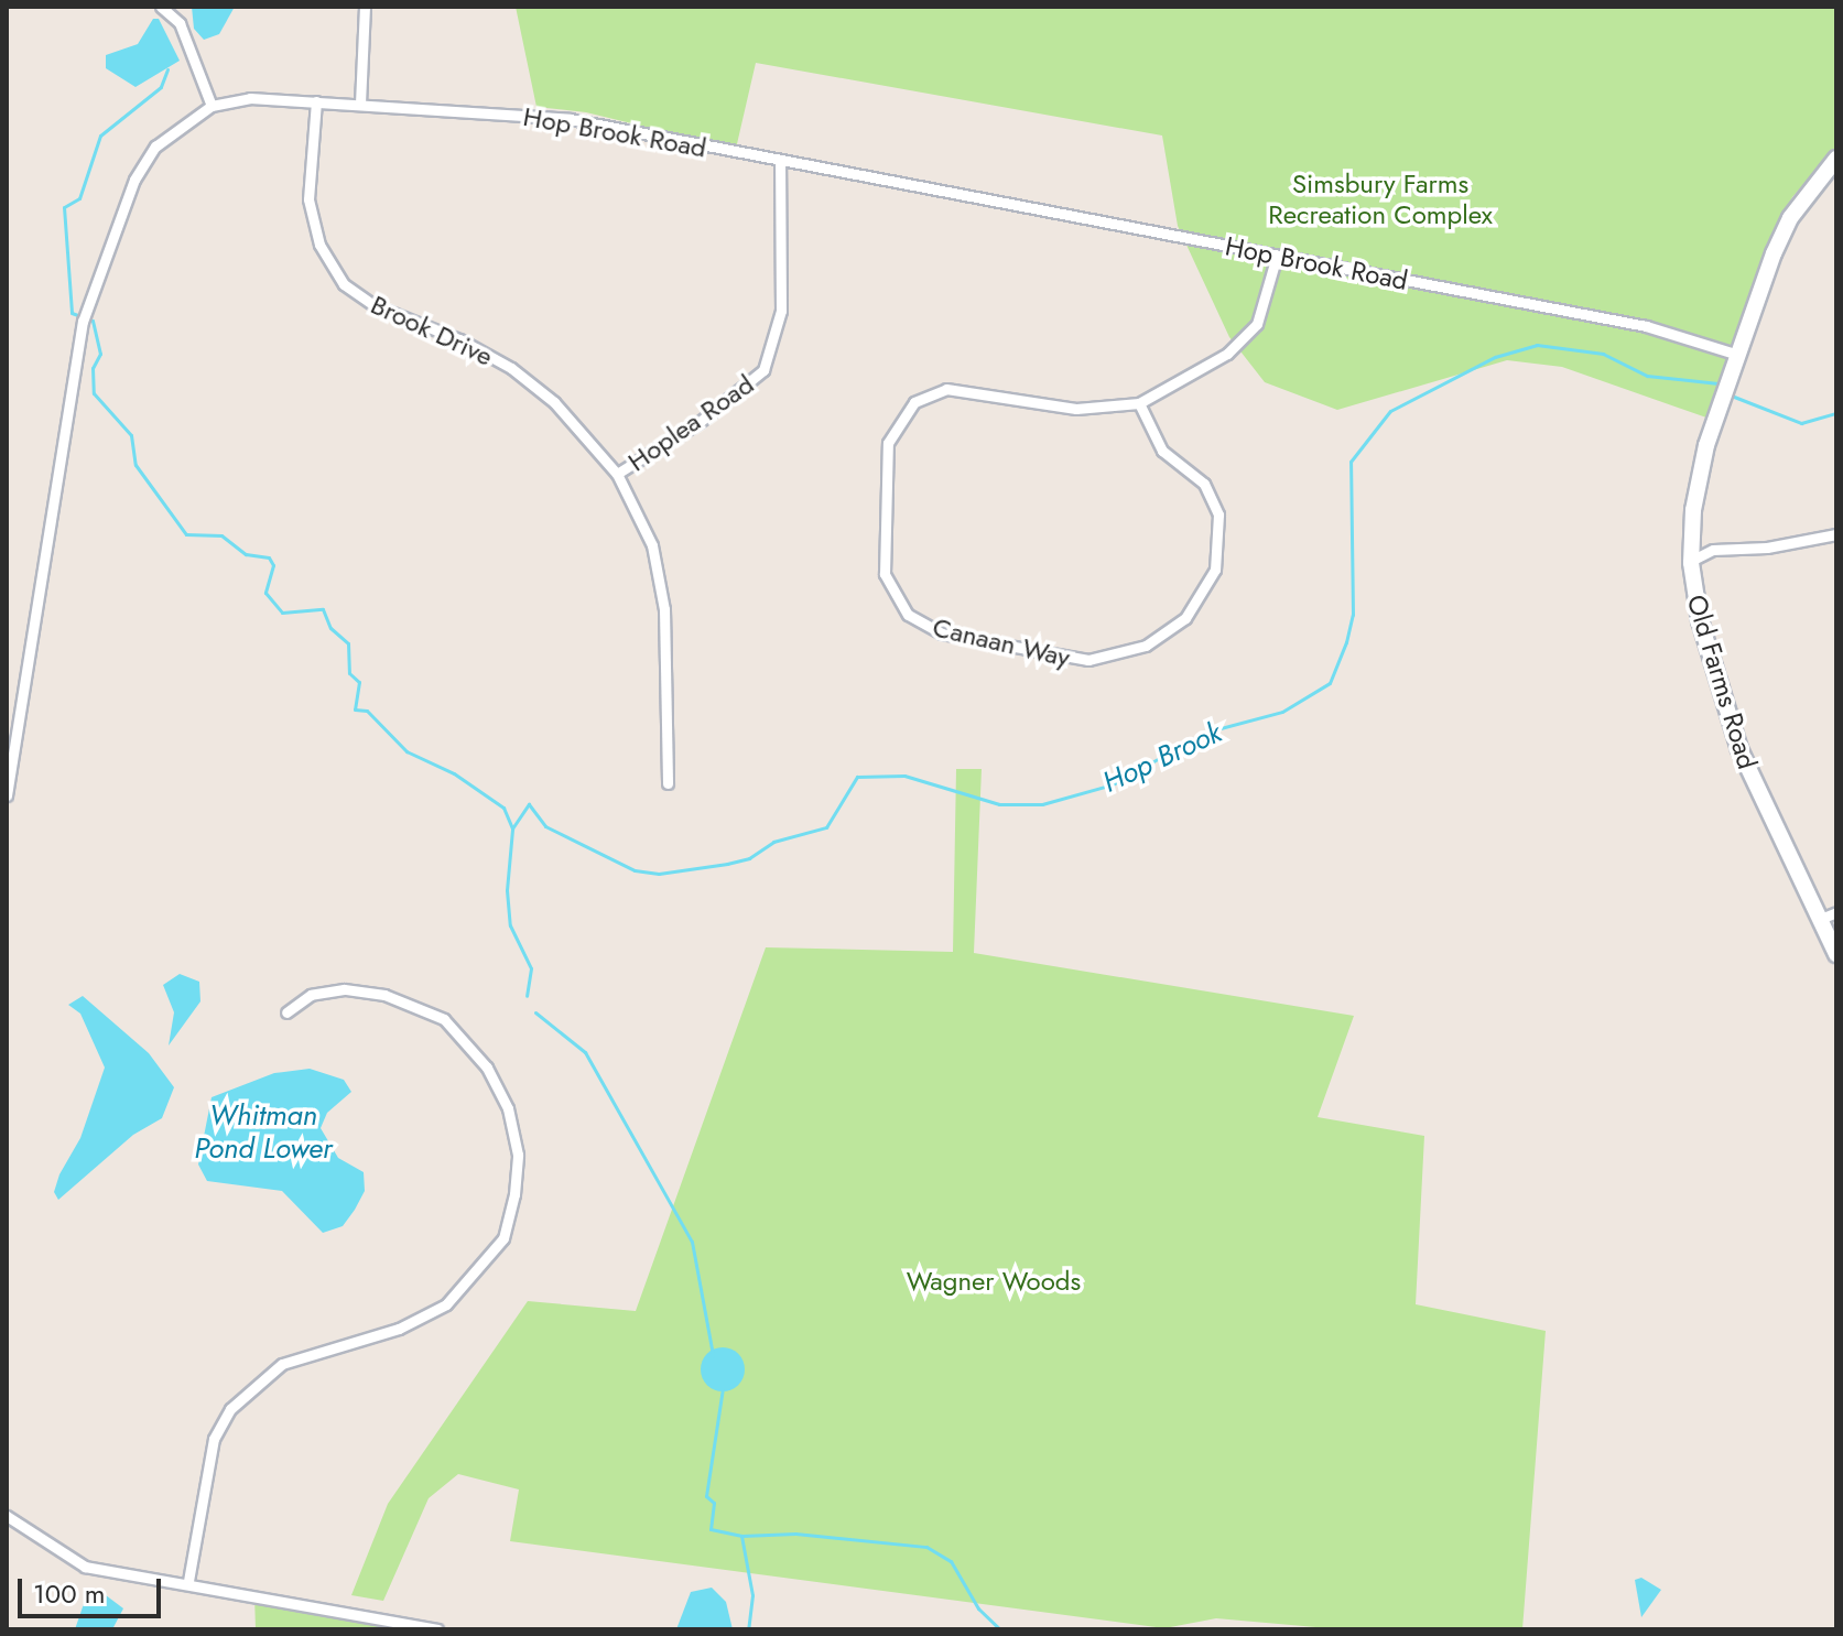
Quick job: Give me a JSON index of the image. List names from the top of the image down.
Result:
{
  "streets": {
    "street": [
      "Hop Brook Road",
      "Brook Drive",
      "Hoplea Road",
      "Canaan Way",
      "Old Farms Road"
    ]
  },
  "crossings": [
    ["Hop Brook Road", "Brook Drive"],
    ["Hop Brook Road", "Hoplea Road"],
    ["Hop Brook Road", "Canaan Way"],
    ["Hop Brook Road", "Old Farms Road"],
    ["Brook Drive", "Hoplea Road"]
  ],
  "water": ["Hop Brook", "Whitman Pond Lower"],
  "parks": ["Simsbury Farms Recreation Complex", "Wagner Woods"],
  "scale_bar": "100 m"
}
